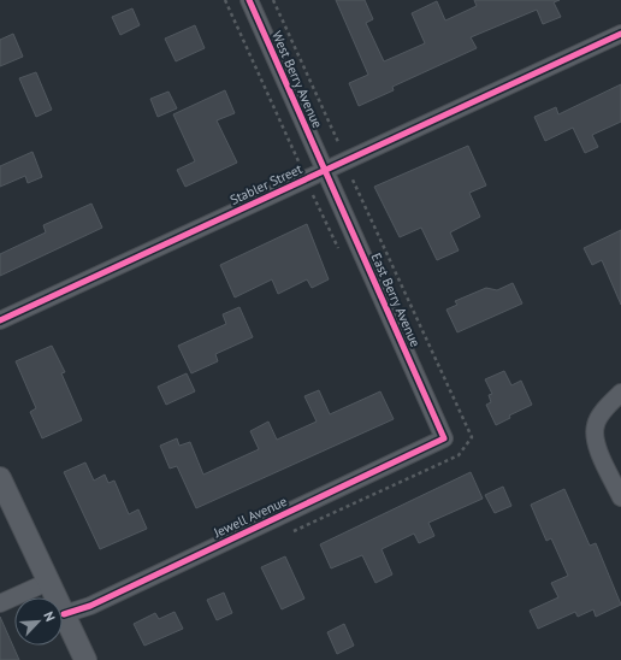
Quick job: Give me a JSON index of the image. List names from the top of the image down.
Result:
{
  "streets": {
    "street": [
      "West Berry Avenue",
      "Stabler Street",
      "East Berry Avenue",
      "Jewell Avenue"
    ]
  },
  "crossings": [
    ["West Berry Avenue", "Stabler Street"],
    ["West Berry Avenue", "East Berry Avenue"],
    ["Stabler Street", "East Berry Avenue"],
    ["East Berry Avenue", "Jewell Avenue"]
  ],
  "north": "top right"
}
